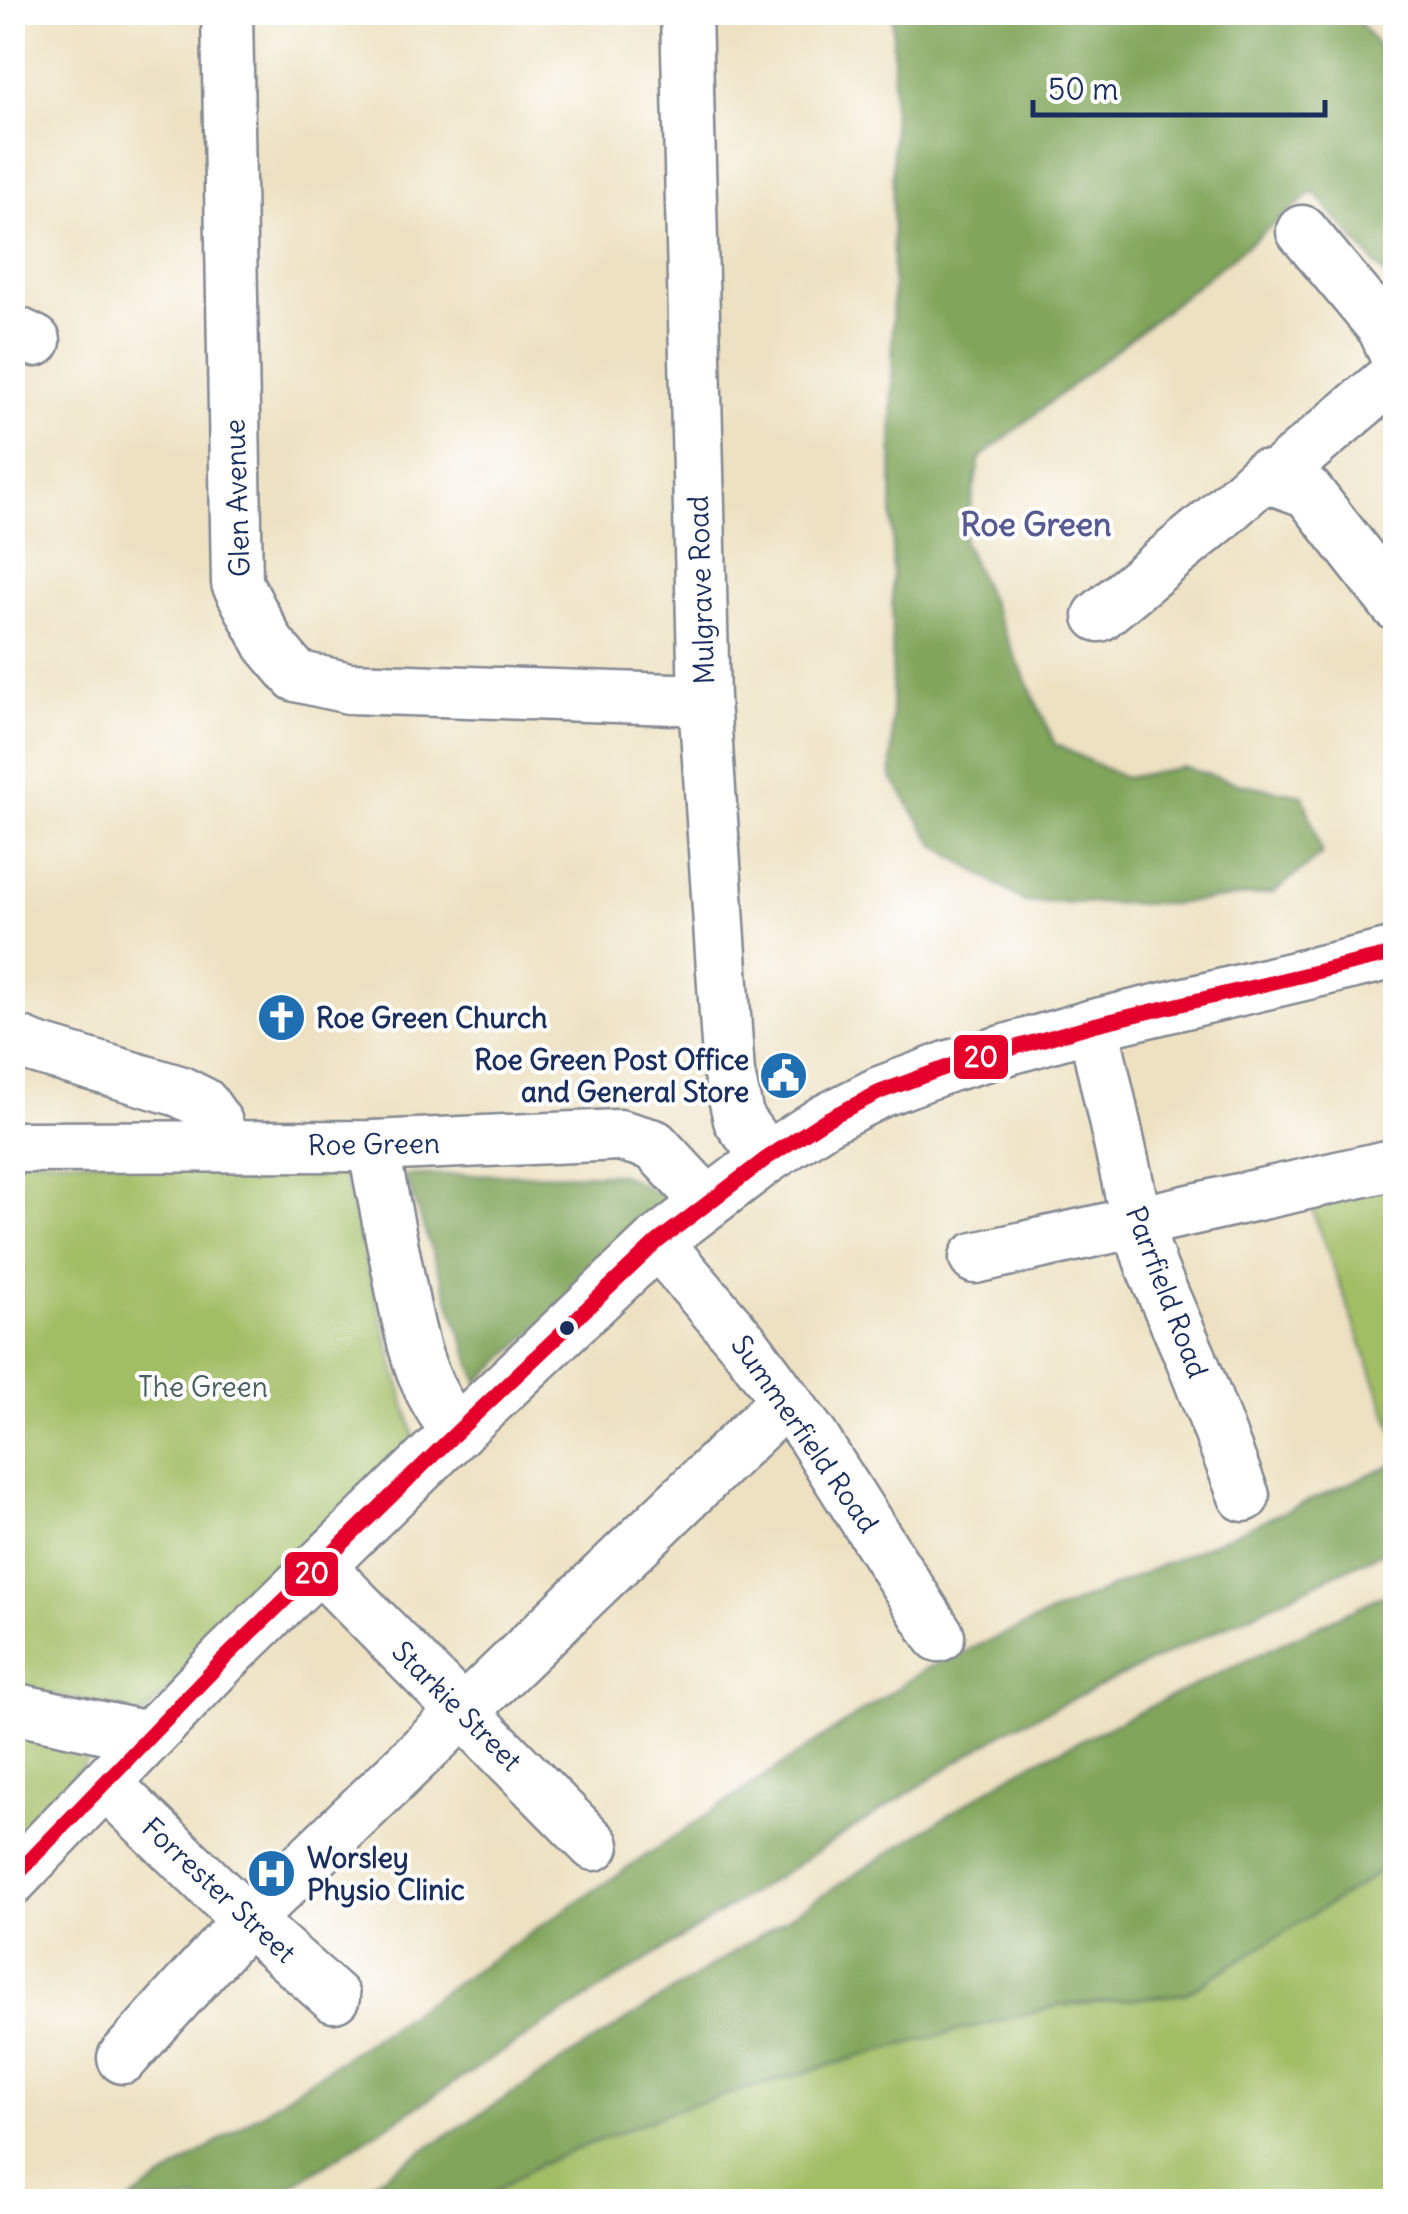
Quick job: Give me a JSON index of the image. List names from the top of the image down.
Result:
{
  "streets": {
    "street": [
      "Glen Avenue",
      "Mulgrave Road",
      "Roe Green",
      "Parrfield Road",
      "Summerfield Road",
      "Starkie Street",
      "Forrester Street"
    ]
  },
  "crossings": [
    ["Glen Avenue", "Mulgrave Road"]
  ],
  "districts": ["Roe Green"],
  "parks": ["The Green"],
  "places": {
    "church": ["Roe Green Church"],
    "public building": ["Roe Green Post Office and General Store"],
    "hospital": ["Worsley Physio Clinic"]
  },
  "lines": ["transit line 20"],
  "scale_bar": "50 m"
}
